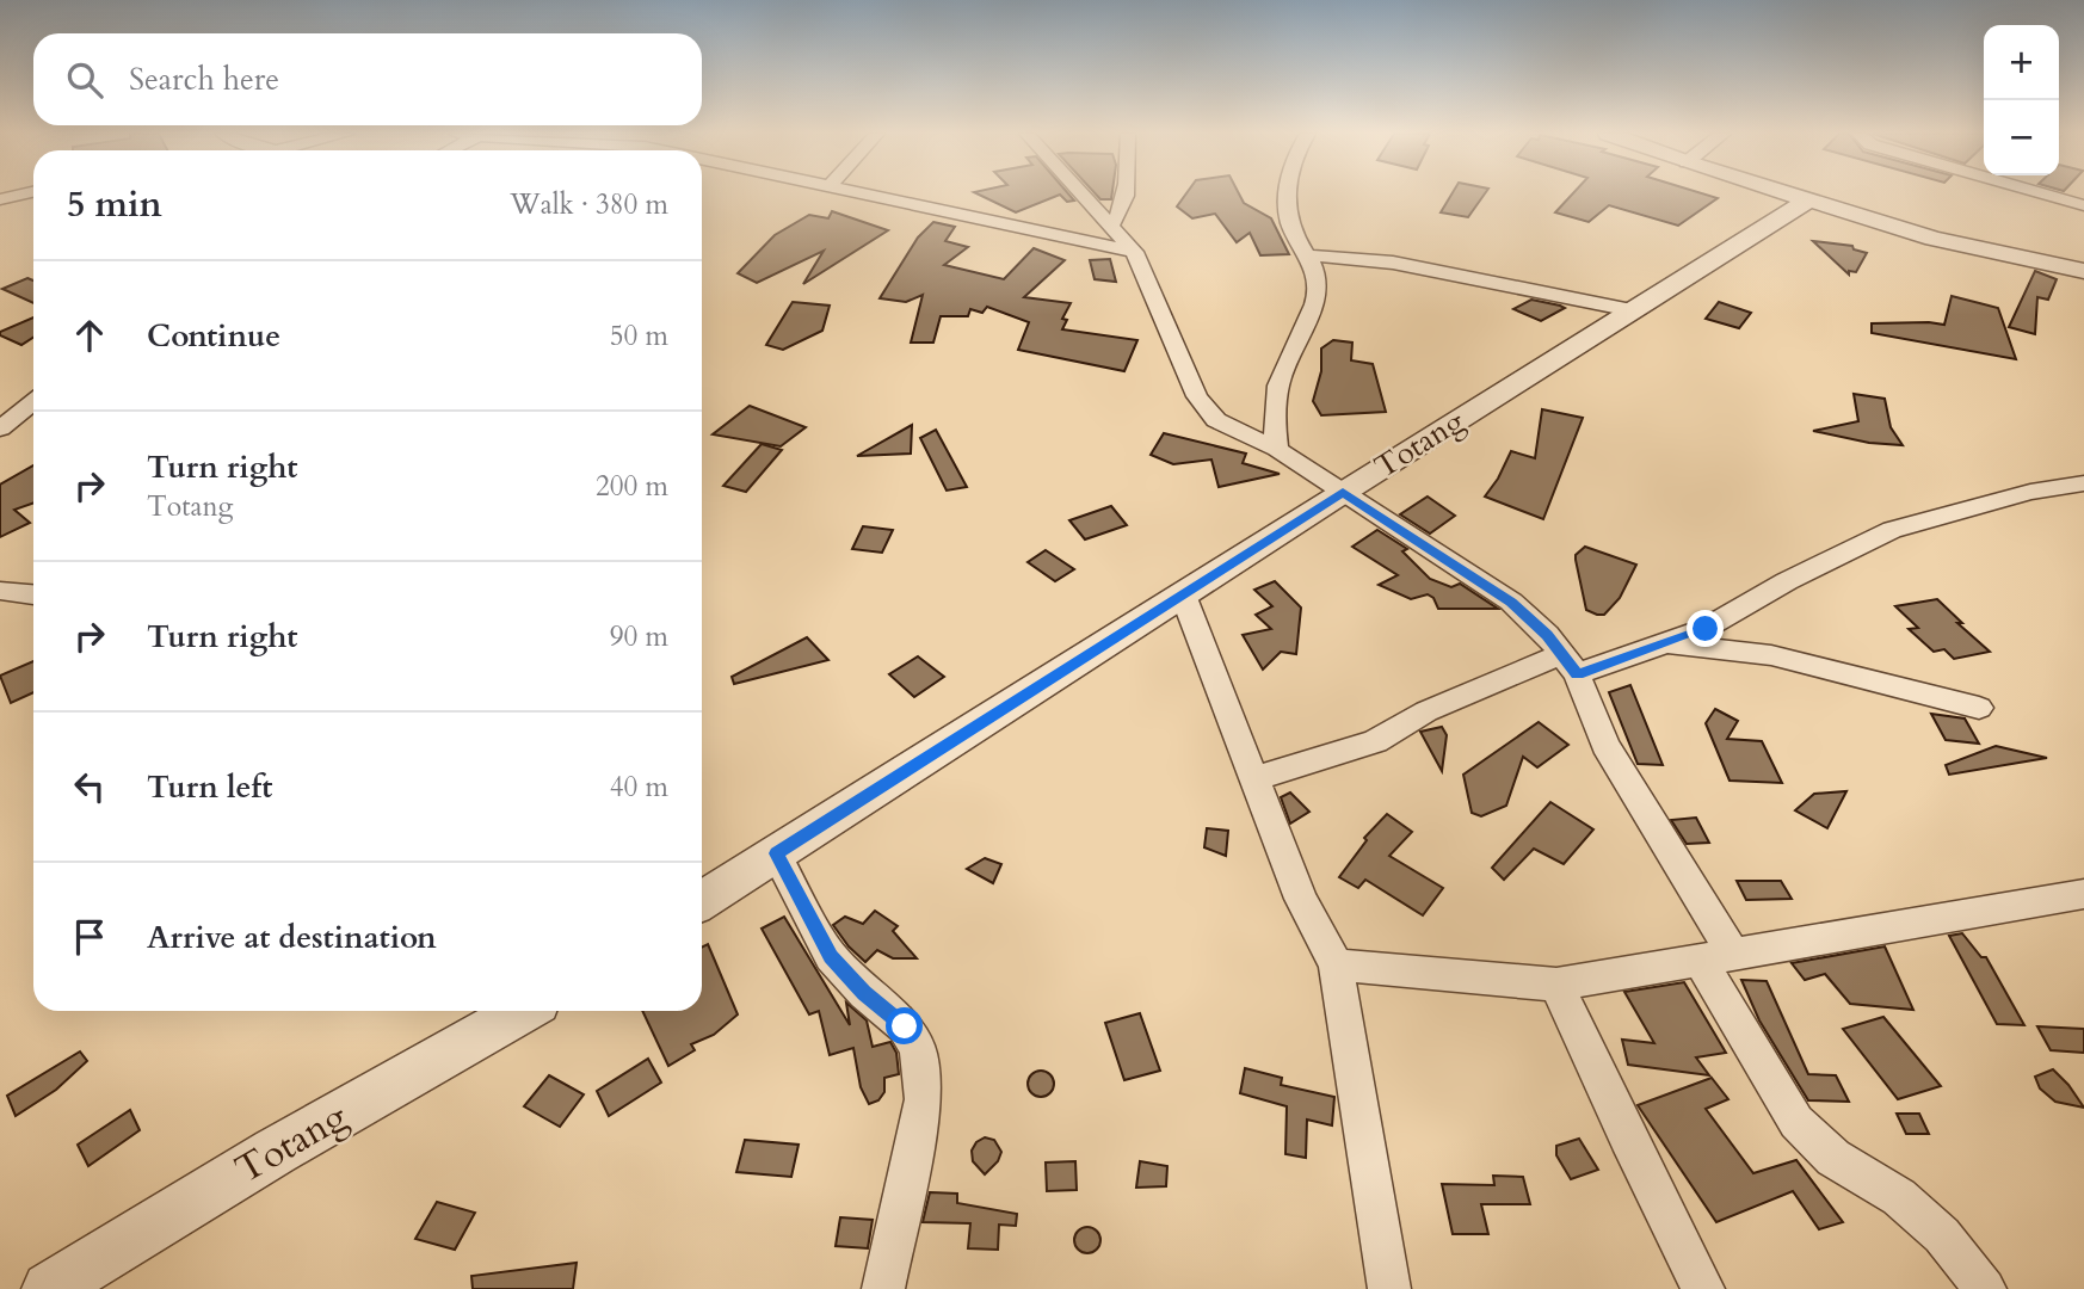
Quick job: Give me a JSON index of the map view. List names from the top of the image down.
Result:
{
  "streets": {
    "street": ["Totang"]
  },
  "page": {
    "map_buttons": ["+", "−"],
    "search": "Search here",
    "heading": ["5 min", "Walk · 380 m"],
    "list": [
      ["Continue", "50 m"],
      ["Turn right", "Totang", "200 m"],
      ["Turn right", "90 m"],
      ["Turn left", "40 m"],
      "Arrive at destination"
    ]
  }
}
